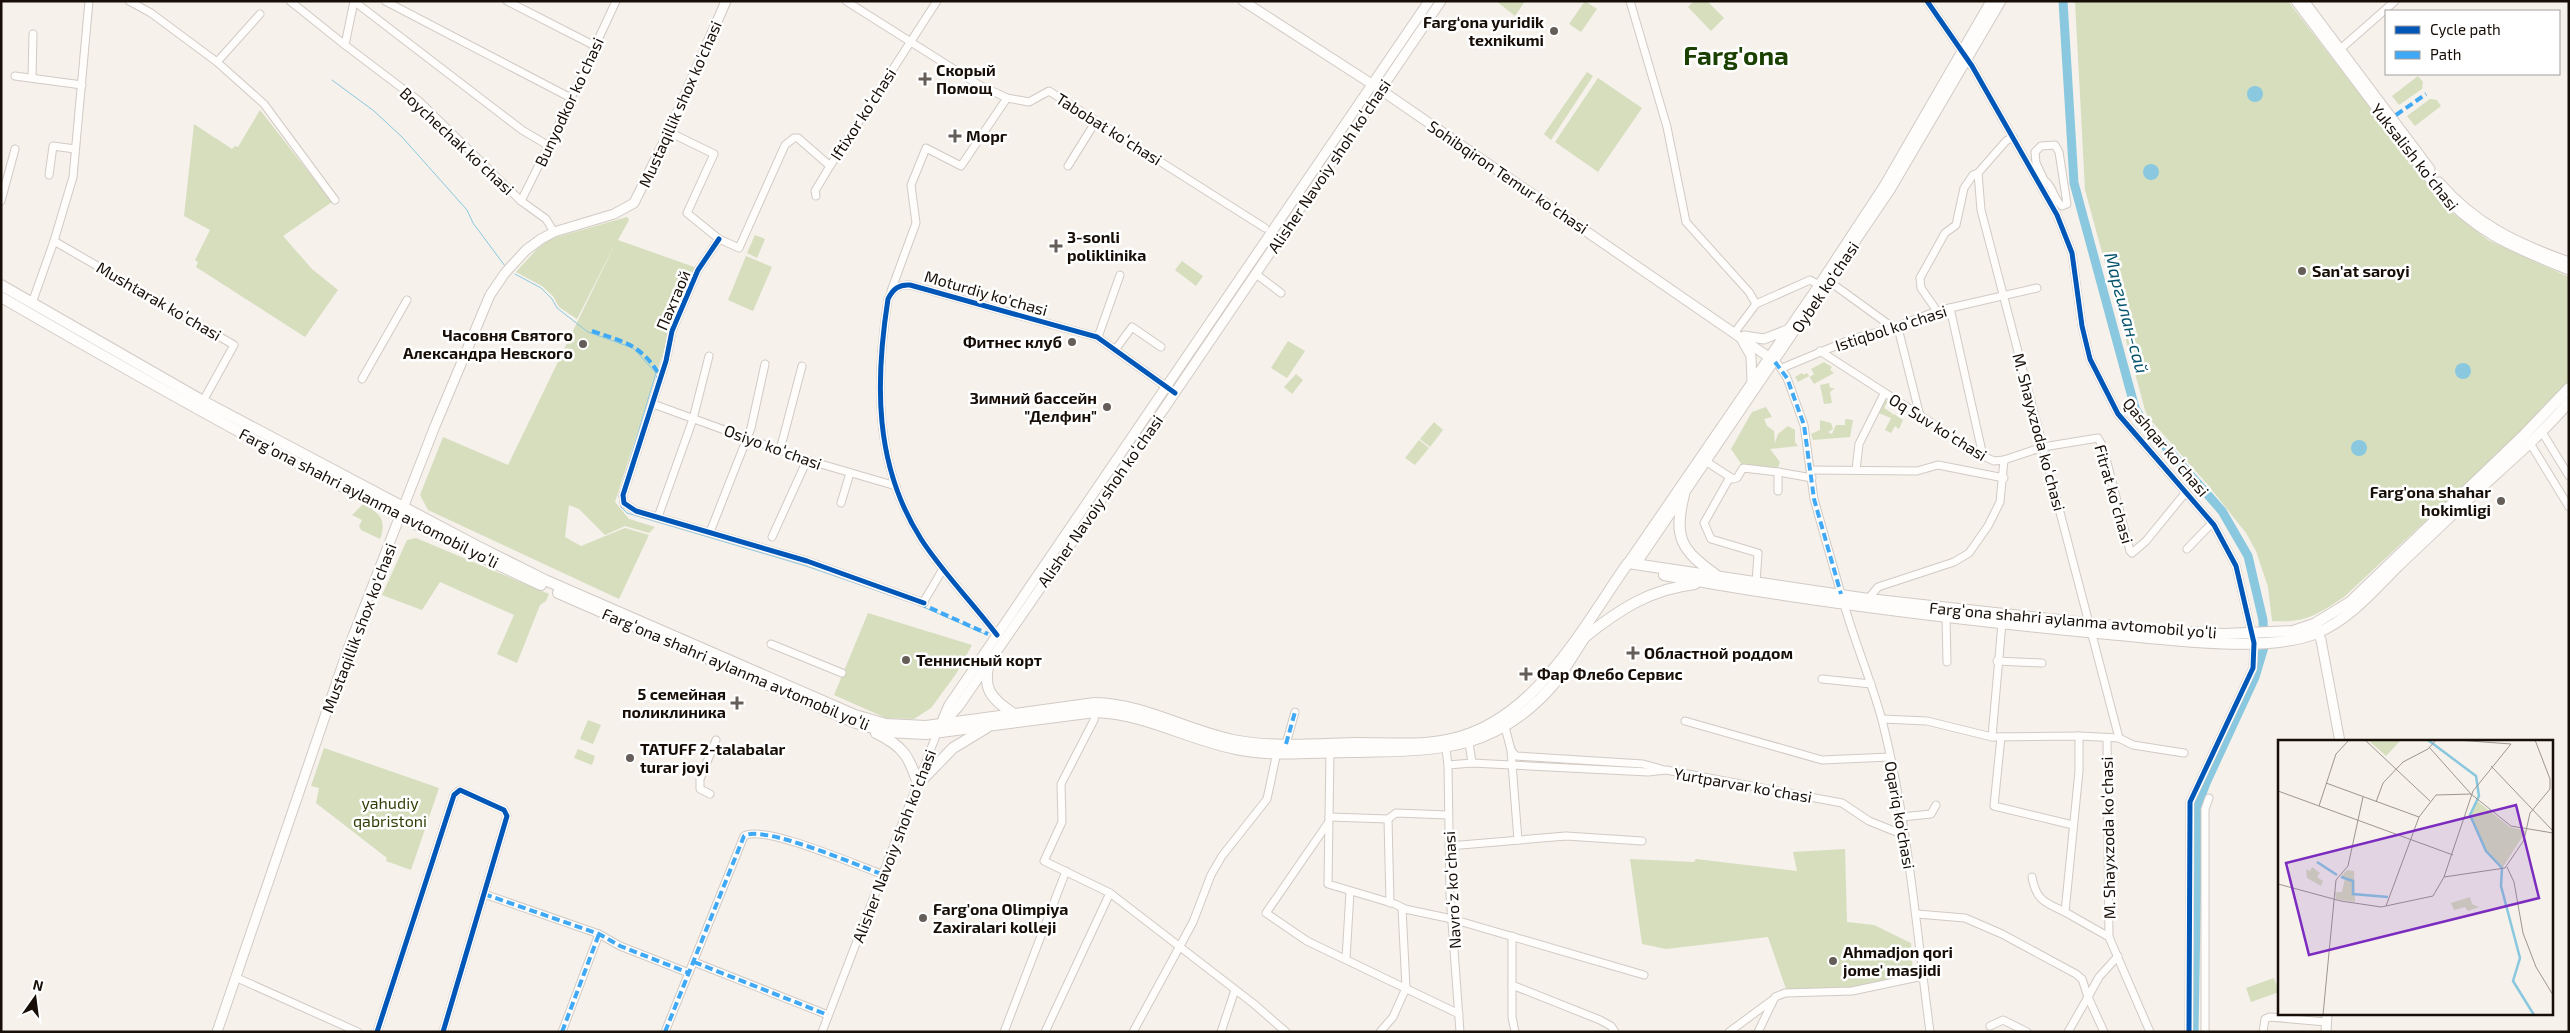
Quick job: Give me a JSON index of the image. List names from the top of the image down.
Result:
{
  "streets": {
    "highway": ["Fargʻona shahri aylanma avtomobil yoʻli"],
    "main road": [
      "Mustaqillik shox ko'chasi",
      "Yuksalish koʻchasi",
      "Alisher Navoiy shoh koʻchasi",
      "Sohibqiron Temur koʻchasi",
      "Oybek ko‘chasi"
    ],
    "street": [
      "Bunyodkor koʻchasi",
      "Iftixor koʻchasi",
      "Tabobat koʻchasi",
      "Boychechak koʻchasi",
      "Moturdiy ko'chasi",
      "Пахтаой",
      "Mushtarak koʻchasi",
      "Istiqbol koʻchasi",
      "Oq Suv koʻchasi",
      "M. Shayxzoda koʻchasi",
      "Osiyo koʻchasi",
      "Qashqar koʻchasi",
      "Fitrat koʻchasi",
      "Yurtparvar koʻchasi",
      "Oqariq ko'chasi",
      "Navroʻz koʻchasi"
    ]
  },
  "crossings": [
    ["Bunyodkor koʻchasi", "Boychechak koʻchasi"],
    ["Mustaqillik shox ko'chasi", "Boychechak koʻchasi"],
    ["Mustaqillik shox ko'chasi", "Fargʻona shahri aylanma avtomobil yoʻli"],
    ["Iftixor koʻchasi", "Tabobat koʻchasi"],
    ["Iftixor koʻchasi", "Пахтаой"],
    ["Alisher Navoiy shoh koʻchasi", "Sohibqiron Temur koʻchasi"],
    ["Alisher Navoiy shoh koʻchasi", "Moturdiy ko'chasi"],
    ["Alisher Navoiy shoh koʻchasi", "Fargʻona shahri aylanma avtomobil yoʻli"],
    ["Sohibqiron Temur koʻchasi", "Oybek ko‘chasi"],
    ["Sohibqiron Temur koʻchasi", "Istiqbol koʻchasi"],
    ["Sohibqiron Temur koʻchasi", "Oqariq ko'chasi"],
    ["Oybek ko‘chasi", "Istiqbol koʻchasi"],
    ["Oybek ko‘chasi", "Qashqar koʻchasi"],
    ["Oybek ko‘chasi", "Fargʻona shahri aylanma avtomobil yoʻli"],
    ["Oybek ko‘chasi", "Oqariq ko'chasi"],
    ["Пахтаой", "Osiyo koʻchasi"],
    ["Mushtarak koʻchasi", "Fargʻona shahri aylanma avtomobil yoʻli"],
    ["Istiqbol koʻchasi", "Oq Suv koʻchasi"],
    ["Istiqbol koʻchasi", "M. Shayxzoda koʻchasi"],
    ["Istiqbol koʻchasi", "Oqariq ko'chasi"],
    ["Oq Suv koʻchasi", "Fargʻona shahri aylanma avtomobil yoʻli"],
    ["M. Shayxzoda koʻchasi", "Fitrat koʻchasi"],
    ["M. Shayxzoda koʻchasi", "Fargʻona shahri aylanma avtomobil yoʻli"],
    ["Qashqar koʻchasi", "Fitrat koʻchasi"],
    ["Qashqar koʻchasi", "Fargʻona shahri aylanma avtomobil yoʻli"],
    ["Fargʻona shahri aylanma avtomobil yoʻli", "Oqariq ko'chasi"],
    ["Fargʻona shahri aylanma avtomobil yoʻli", "Navroʻz koʻchasi"],
    ["Yurtparvar koʻchasi", "Oqariq ko'chasi"],
    ["Yurtparvar koʻchasi", "Navroʻz koʻchasi"]
  ],
  "districts": ["Farg'ona"],
  "water": ["Маргилан-сай"],
  "parks": ["yahudiy qabristoni"],
  "places": {
    "other": [
      "Farg‘ona yuridik texnikumi",
      "San'at saroyi",
      "Фитнес клуб",
      "Часовня Святого Александра Невского",
      "Зимний бассейн \"Делфин\"",
      "Farg'ona shahar hokimligi",
      "Теннисный корт",
      "TATUFF 2-talabalar turar joyi",
      "Farg'ona Olimpiya Zaxiralari kolleji",
      "Ahmadjon qori jome' masjidi"
    ],
    "health": [
      "Скорый Помощ",
      "Морг",
      "3-sonli poliklinika",
      "Областной роддом",
      "Фар Флебо Сервис",
      "5 семейная поликлиника"
    ]
  },
  "legend": ["Cycle path", "Path"],
  "north": "top"
}
